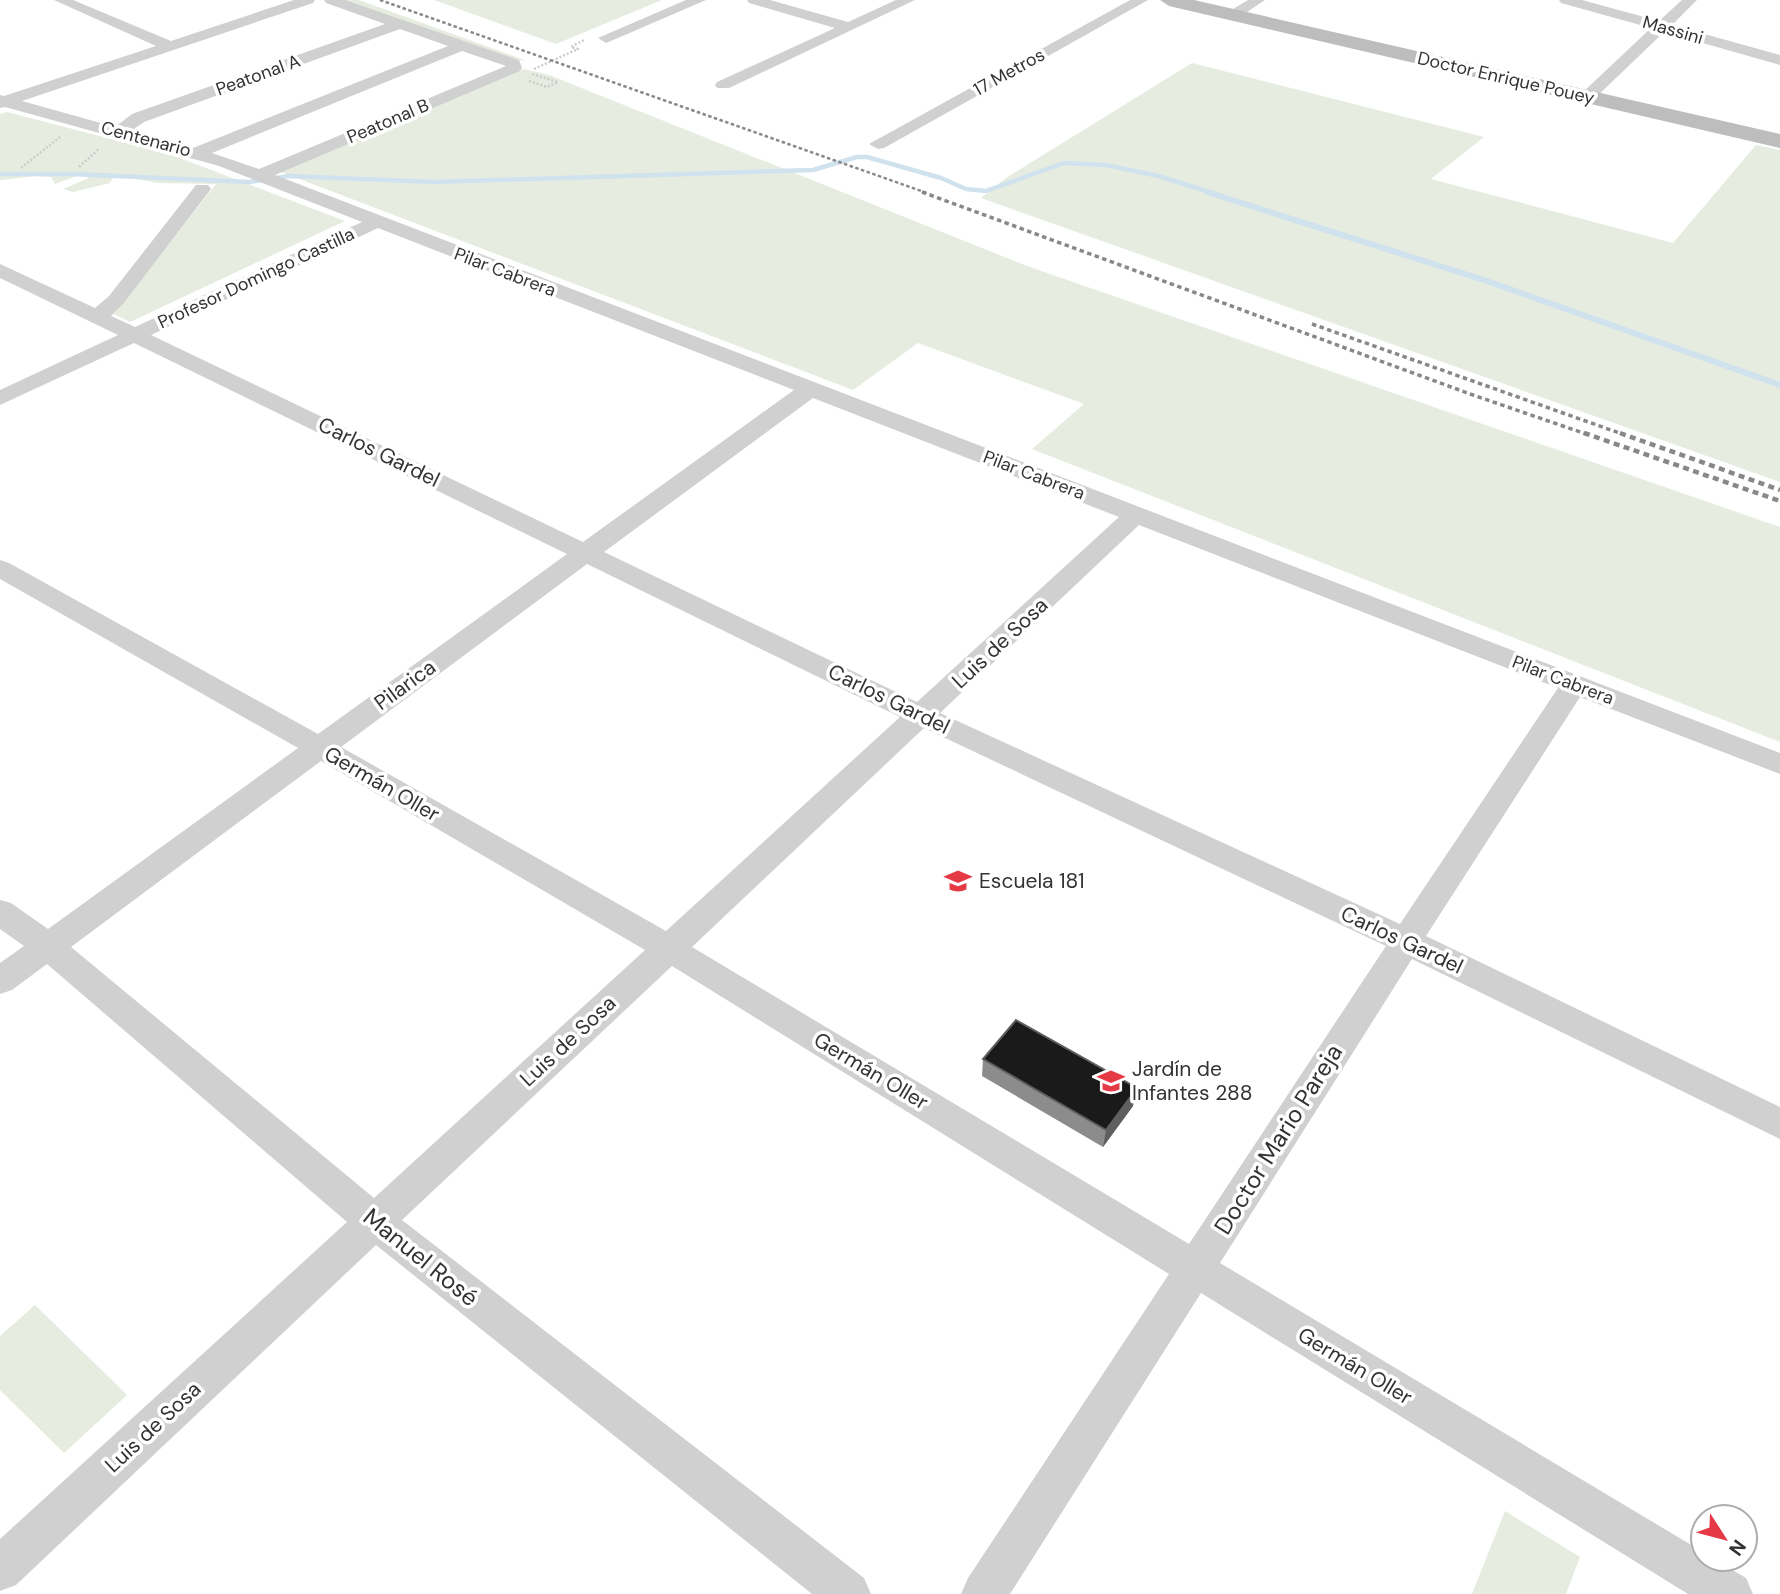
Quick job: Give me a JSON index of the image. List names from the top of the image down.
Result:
{
  "streets": {
    "street": [
      "Massini",
      "17 Metros",
      "Peatonal A",
      "Doctor Enrique Pouey",
      "Peatonal B",
      "Centenario",
      "Pilar Cabrera",
      "Profesor Domingo Castilla",
      "Carlos Gardel",
      "Luis de Sosa",
      "Pilarica",
      "Germán Oller",
      "Doctor Mario Pareja",
      "Manuel Rosé"
    ]
  },
  "crossings": [
    ["Peatonal A", "Centenario"],
    ["Peatonal B", "Centenario"],
    ["Centenario", "Pilar Cabrera"],
    ["Pilar Cabrera", "Profesor Domingo Castilla"],
    ["Pilar Cabrera", "Luis de Sosa"],
    ["Pilar Cabrera", "Pilarica"],
    ["Pilar Cabrera", "Doctor Mario Pareja"],
    ["Profesor Domingo Castilla", "Carlos Gardel"],
    ["Carlos Gardel", "Luis de Sosa"],
    ["Carlos Gardel", "Pilarica"],
    ["Carlos Gardel", "Doctor Mario Pareja"],
    ["Luis de Sosa", "Germán Oller"],
    ["Luis de Sosa", "Manuel Rosé"],
    ["Pilarica", "Germán Oller"],
    ["Pilarica", "Manuel Rosé"],
    ["Germán Oller", "Doctor Mario Pareja"]
  ],
  "places": {
    "school or university": ["Escuela 181", "Jardín de Infantes 288"]
  },
  "north": "bottom right"
}
